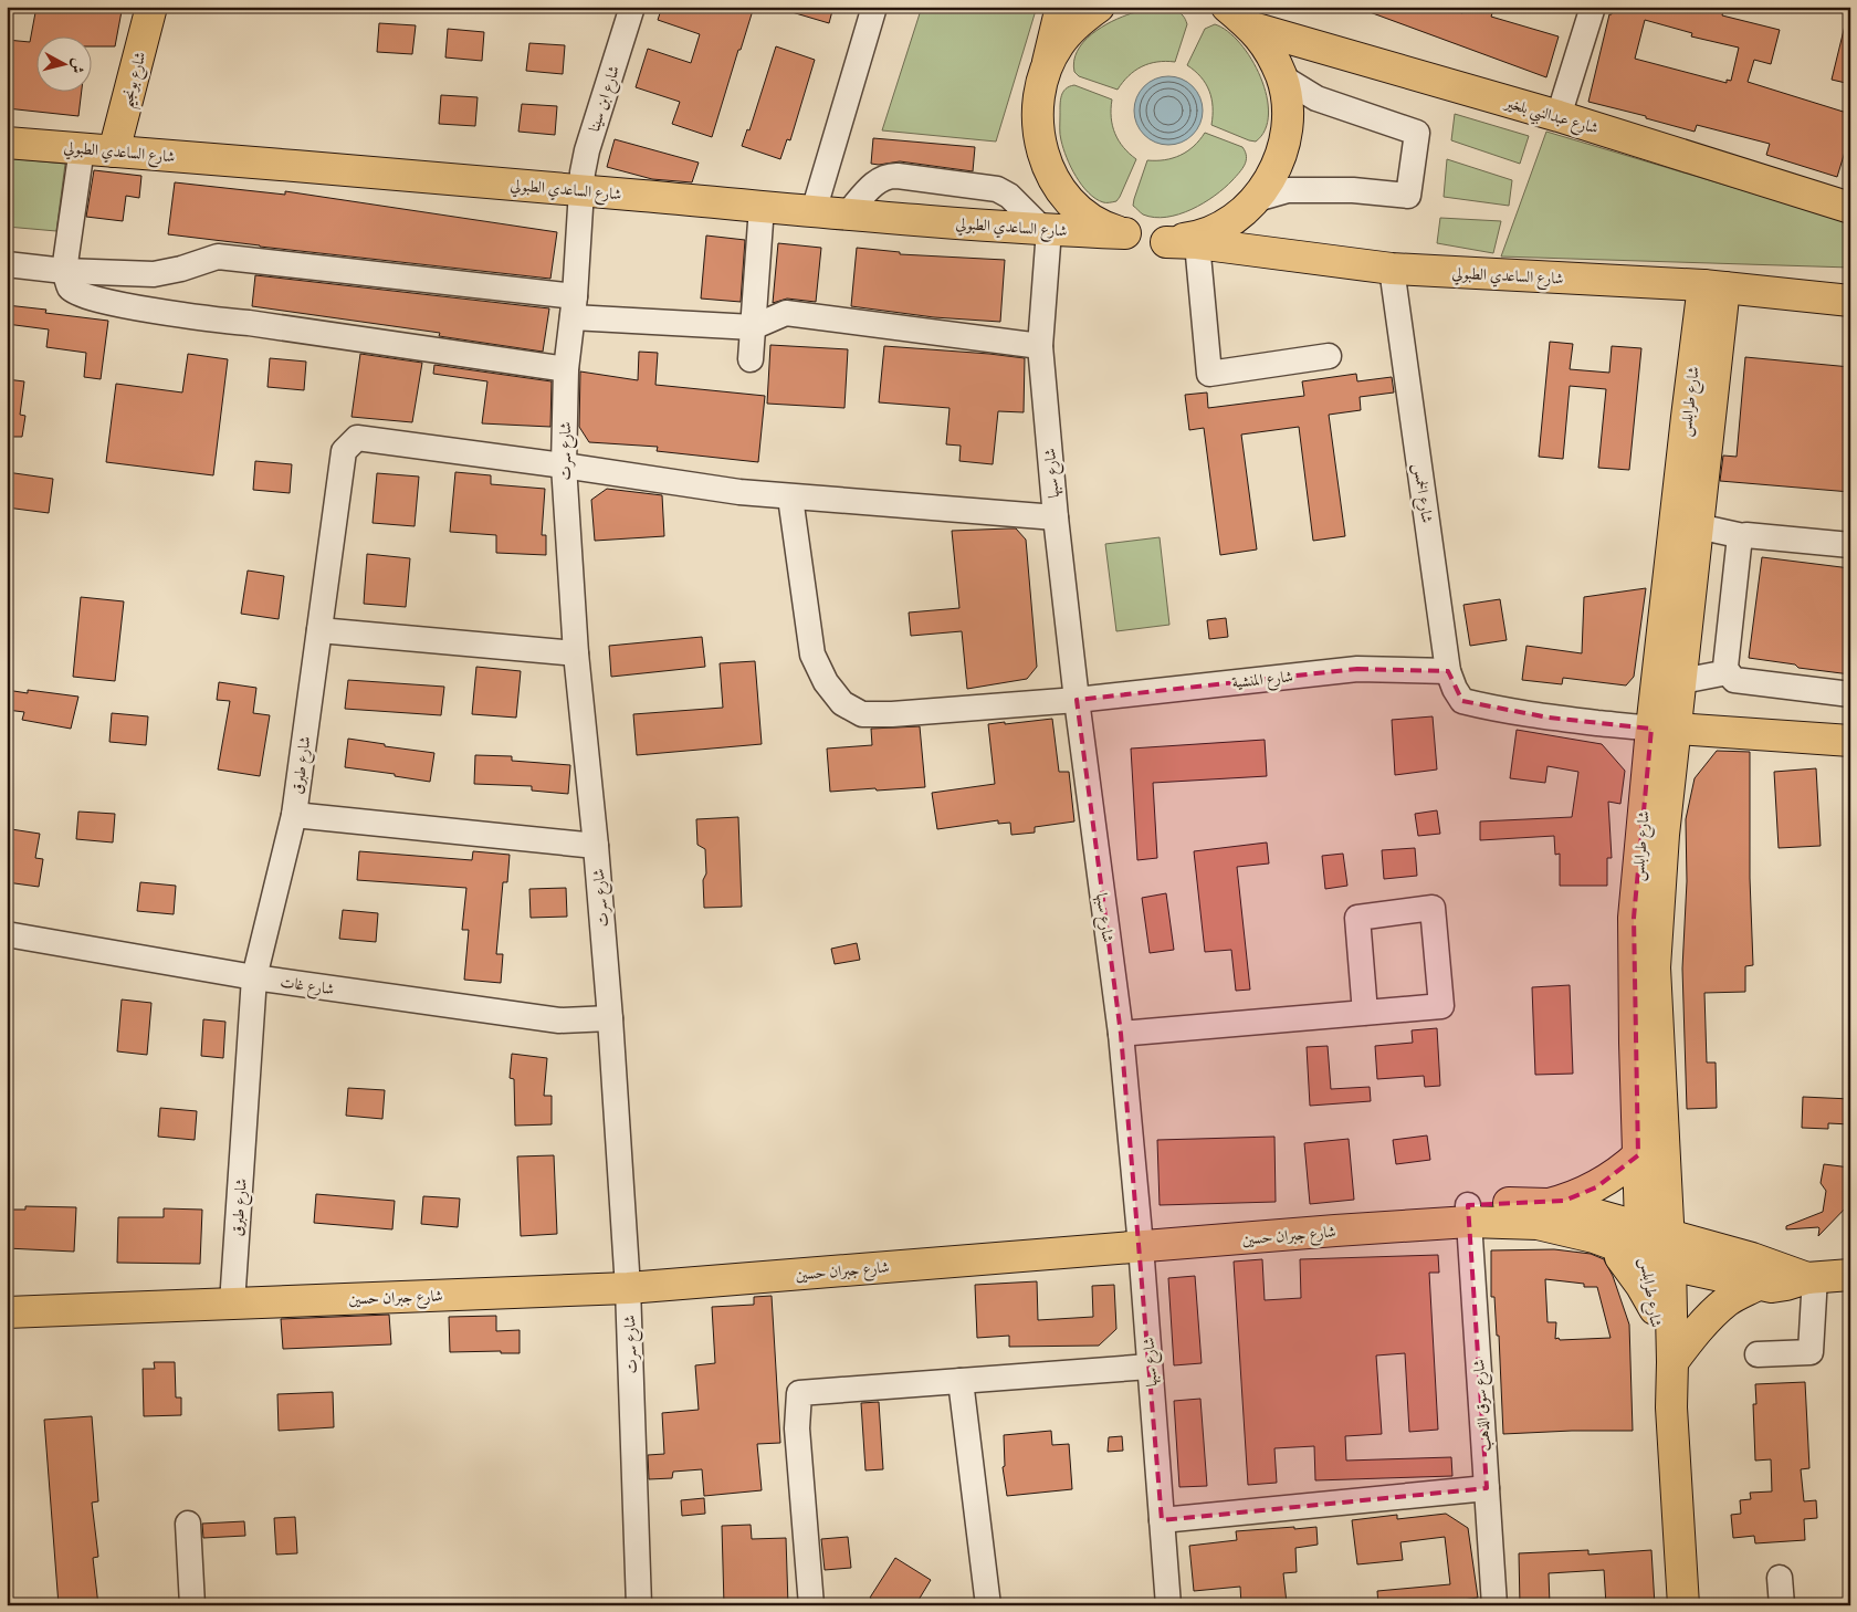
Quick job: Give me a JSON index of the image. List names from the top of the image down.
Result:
{
  "streets": {
    "main road": [
      "شارع بونجيم",
      "شارع عبدالنبي بلخير",
      "شارع الساعدي الطبولي",
      "شارع طرابلس",
      "شارع جبران حسين"
    ],
    "street": [
      "شارع ابن سينا",
      "شارع سرت",
      "شارع سبها",
      "شارع الخمس",
      "شارع المنشية",
      "شارع طبرق",
      "شارع غات",
      "شارع سوق الذهب"
    ]
  },
  "crossings": [
    ["شارع بونجيم", "شارع الساعدي الطبولي"],
    ["شارع ابن سينا", "شارع الساعدي الطبولي"],
    ["شارع ابن سينا", "شارع سرت"],
    ["شارع الساعدي الطبولي", "شارع طرابلس"],
    ["شارع الساعدي الطبولي", "شارع سرت"],
    ["شارع الساعدي الطبولي", "شارع سبها"],
    ["شارع الساعدي الطبولي", "شارع الخمس"],
    ["شارع طرابلس", "شارع الخمس"],
    ["شارع سرت", "شارع طبرق"],
    ["شارع سرت", "شارع غات"],
    ["شارع سرت", "شارع جبران حسين"],
    ["شارع سبها", "شارع المنشية"],
    ["شارع سبها", "شارع جبران حسين"],
    ["شارع الخمس", "شارع المنشية"],
    ["شارع طبرق", "شارع غات"],
    ["شارع طبرق", "شارع جبران حسين"],
    ["شارع جبران حسين", "شارع سوق الذهب"]
  ],
  "north": "right"
}
